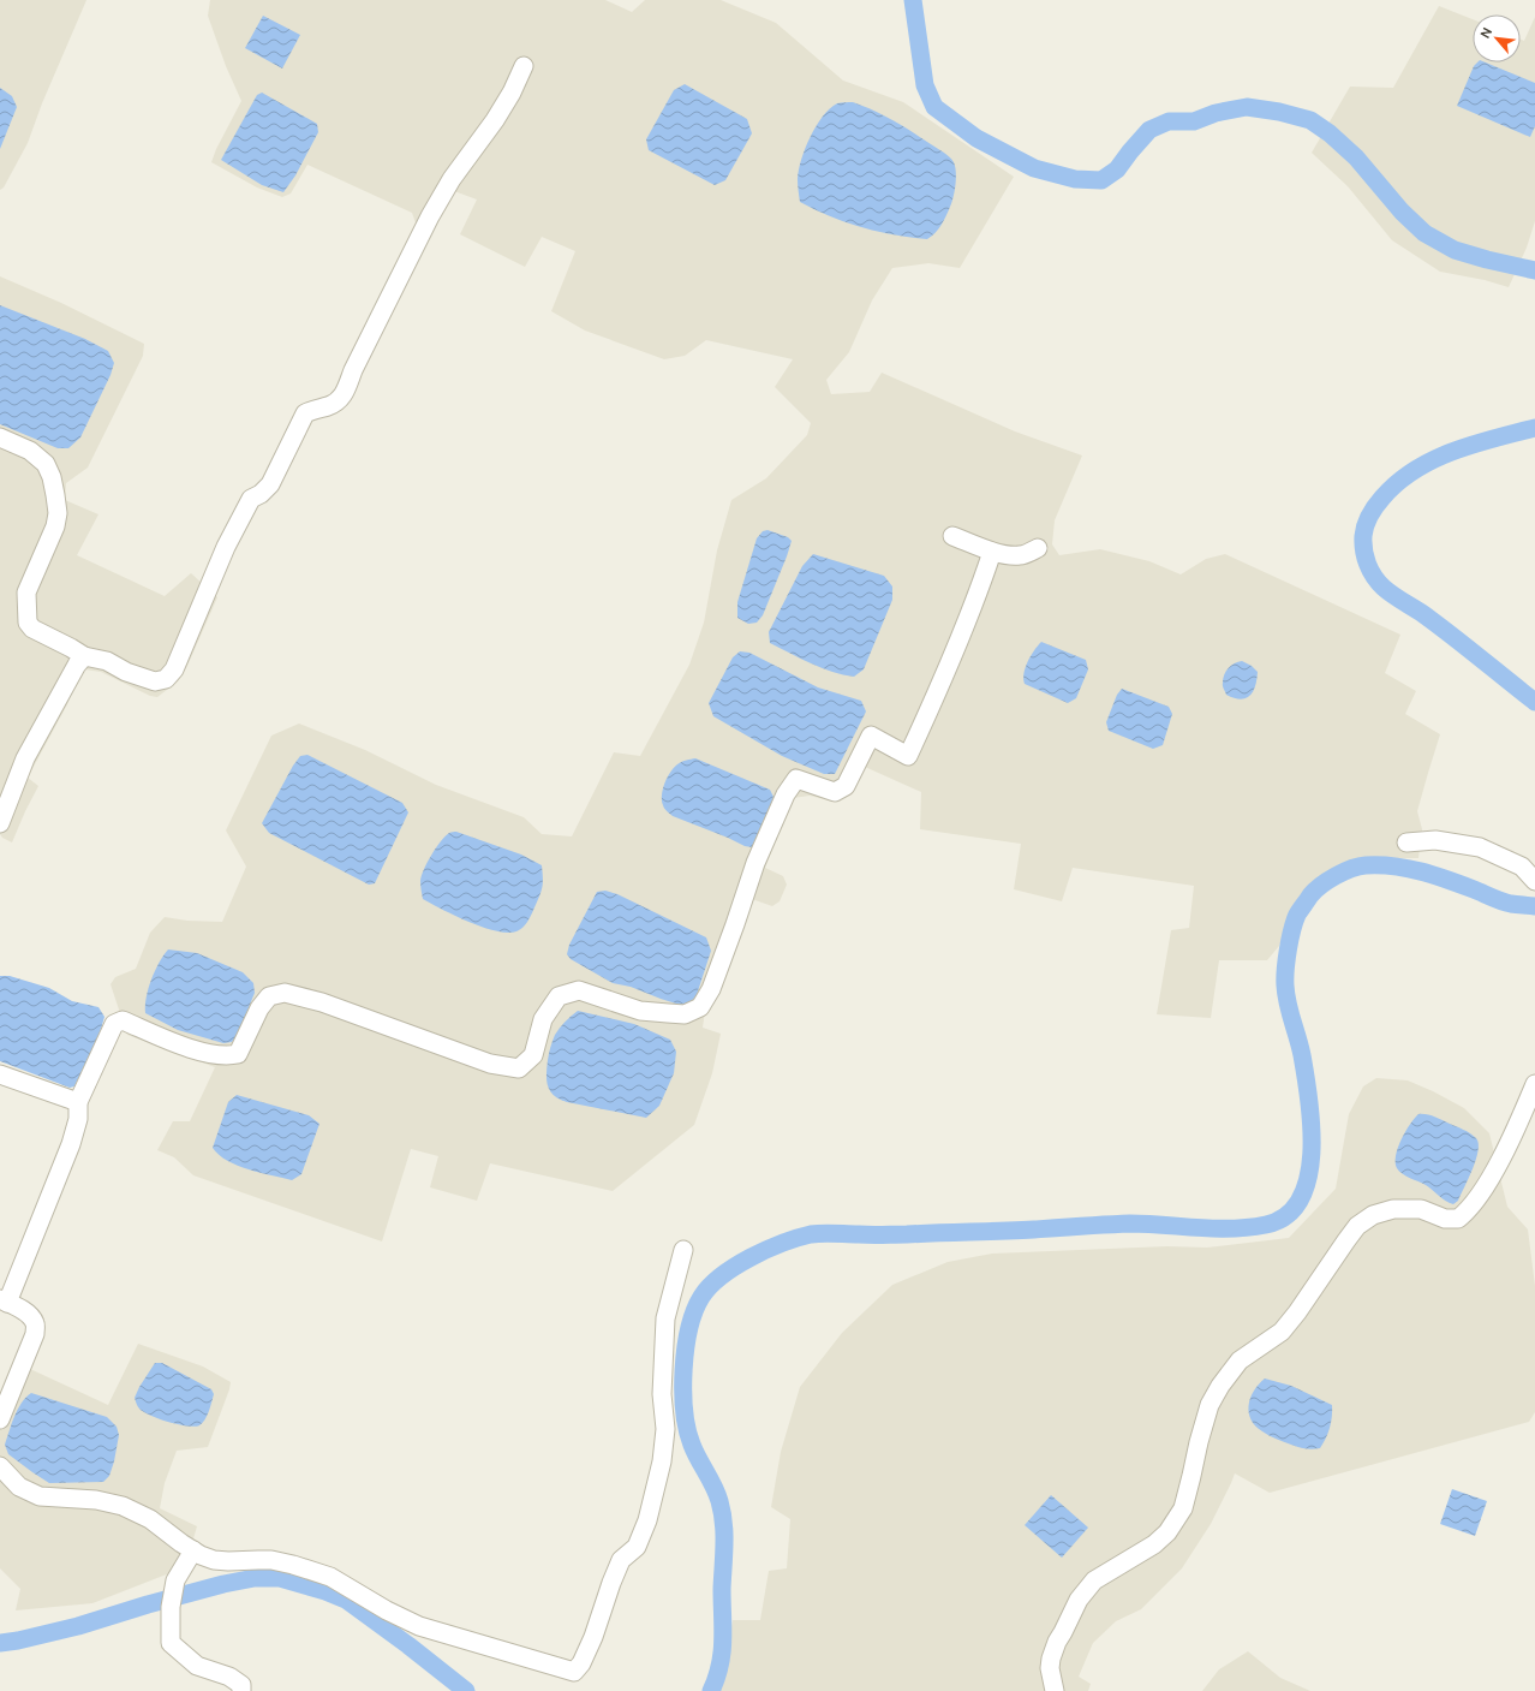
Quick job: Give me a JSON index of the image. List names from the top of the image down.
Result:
{
  "north": "top left"
}
